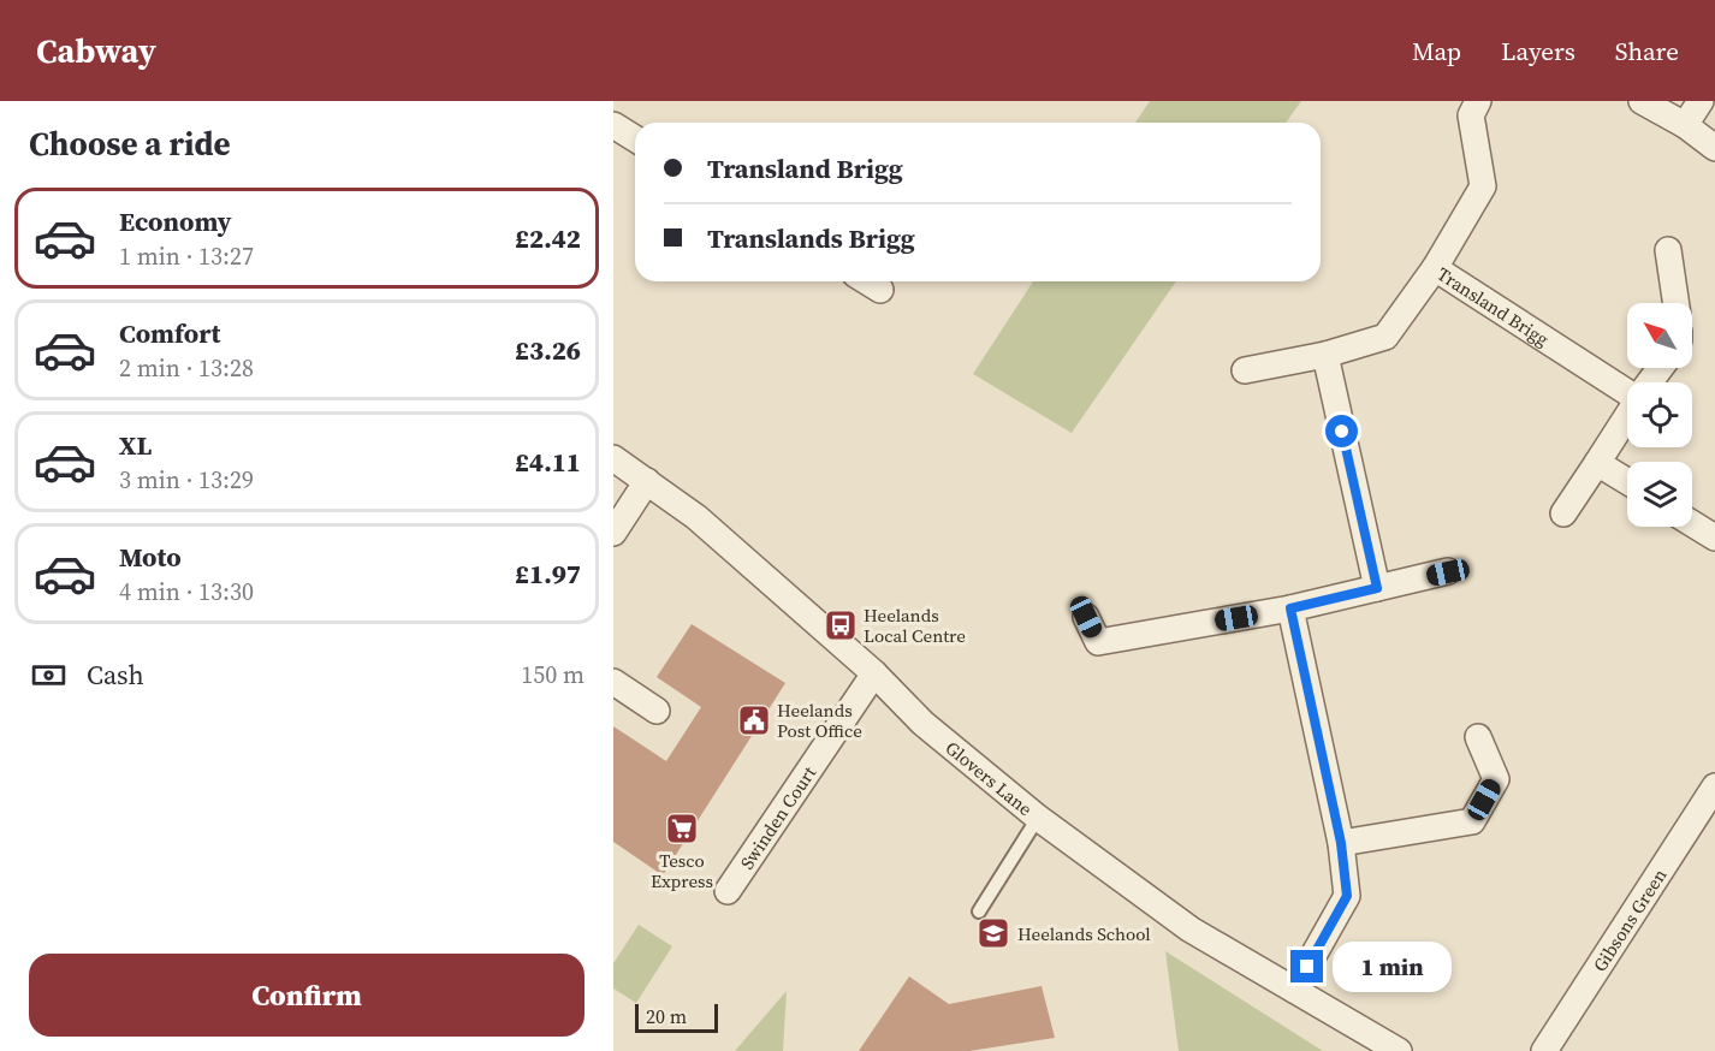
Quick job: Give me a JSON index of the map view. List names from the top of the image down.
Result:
{
  "streets": {
    "street": [
      "Transland Brigg",
      "Glovers Lane",
      "Swinden Court",
      "Gibsons Green"
    ]
  },
  "crossings": [
    ["Glovers Lane", "Swinden Court"]
  ],
  "places": {
    "bus stop": ["Heelands Local Centre"],
    "public building": ["Heelands Post Office"],
    "supermarket": ["Tesco Express"],
    "school or university": ["Heelands School"]
  },
  "scale_bar": "20 m",
  "north": "top left",
  "page": {
    "header": "Cabway",
    "nav": ["Map", "Layers", "Share"],
    "heading": "Choose a ride",
    "banner": ["Transland Brigg", "Translands Brigg"],
    "list": [
      {
        "name": "Economy",
        "note": "1 min · 13:27",
        "value": "£2.42"
      },
      {
        "name": "Comfort",
        "note": "2 min · 13:28",
        "value": "£3.26"
      },
      {
        "name": "XL",
        "note": "3 min · 13:29",
        "value": "£4.11"
      },
      {
        "name": "Moto",
        "note": "4 min · 13:30",
        "value": "£1.97"
      }
    ],
    "pay": ["Cash", "150 m"],
    "buttons": "Confirm",
    "bubble": "1 min",
    "scale": "20 m"
  }
}
